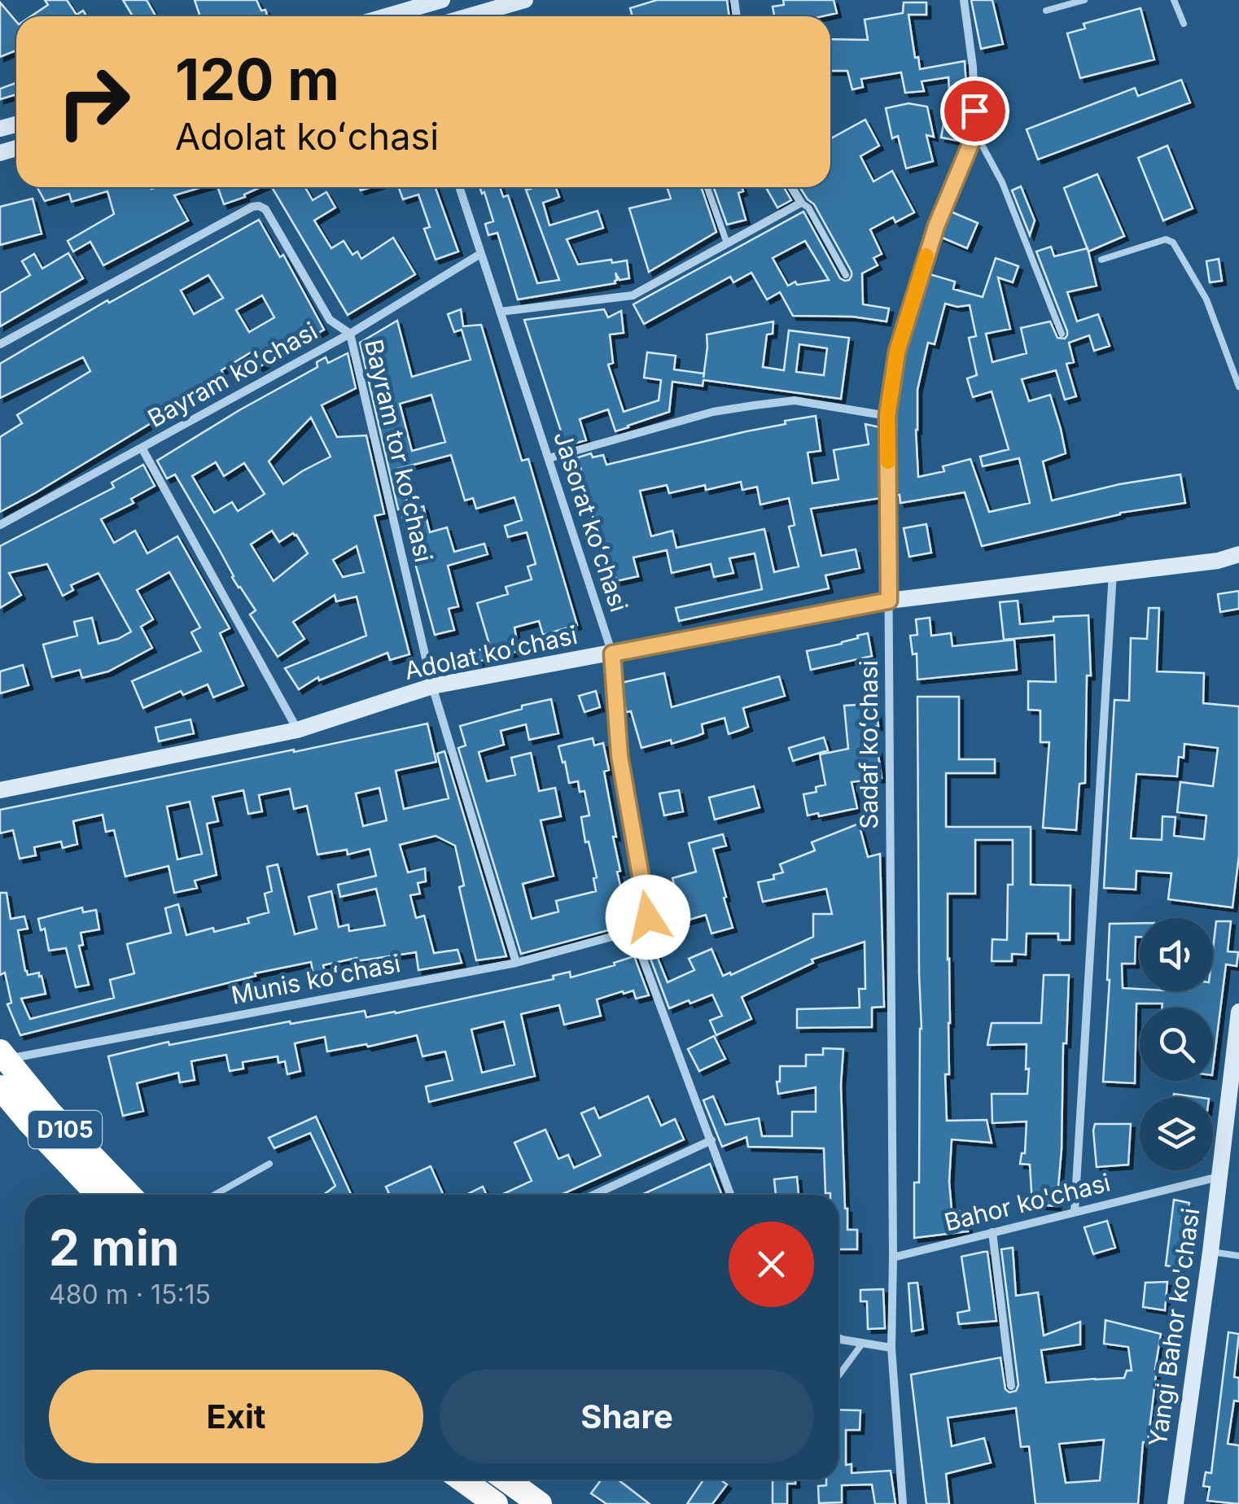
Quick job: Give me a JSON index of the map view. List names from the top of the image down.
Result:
{
  "streets": {
    "highway": ["D105"],
    "street": [
      "Bayram koʻchasi",
      "Bayram tor koʻchasi",
      "Jasorat koʻchasi",
      "Adolat koʻchasi",
      "Sadaf koʻchasi",
      "Munis koʻchasi",
      "Bahor ko'chasi",
      "Yangi Bahor ko'chasi"
    ]
  },
  "crossings": [
    ["Bayram koʻchasi", "Bayram tor koʻchasi"],
    ["Bayram koʻchasi", "Jasorat koʻchasi"],
    ["Bayram tor koʻchasi", "Adolat koʻchasi"],
    ["Bayram tor koʻchasi", "Munis koʻchasi"],
    ["Jasorat koʻchasi", "Adolat koʻchasi"],
    ["Jasorat koʻchasi", "Munis koʻchasi"],
    ["Adolat koʻchasi", "Sadaf koʻchasi"],
    ["Sadaf koʻchasi", "Bahor ko'chasi"],
    ["Munis koʻchasi", "D105"],
    ["Bahor ko'chasi", "Yangi Bahor ko'chasi"]
  ],
  "page": {
    "turn": ["120 m", "Adolat koʻchasi"],
    "heading": ["2 min", "480 m · 15:15"],
    "buttons": ["Exit", "Share"]
  }
}
